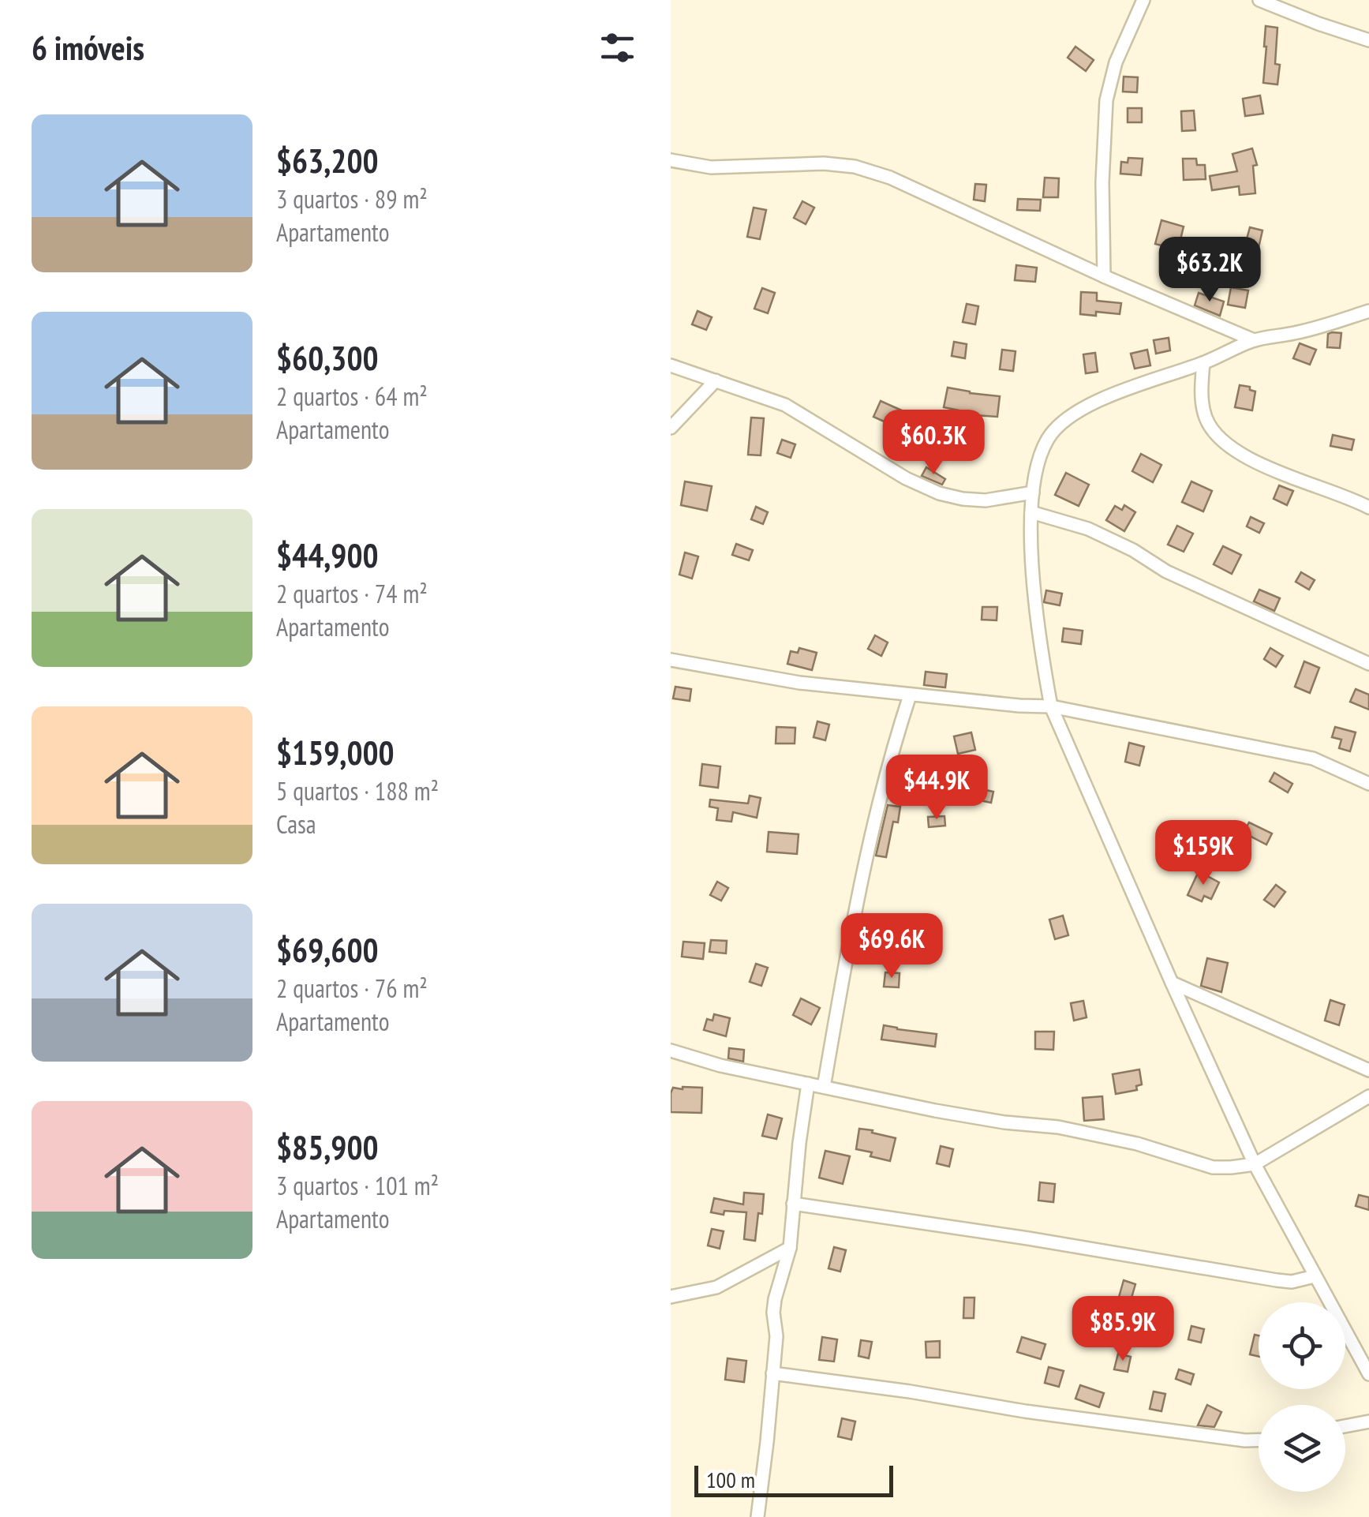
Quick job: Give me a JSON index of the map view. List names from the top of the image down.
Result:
{
  "scale_bar": "100 m",
  "page": {
    "heading": "6 imóveis",
    "list": [
      {
        "name": "$63,200",
        "note": "3 quartos · 89 m² · Apartamento"
      },
      {
        "name": "$60,300",
        "note": "2 quartos · 64 m² · Apartamento"
      },
      {
        "name": "$44,900",
        "note": "2 quartos · 74 m² · Apartamento"
      },
      {
        "name": "$159,000",
        "note": "5 quartos · 188 m² · Casa"
      },
      {
        "name": "$69,600",
        "note": "2 quartos · 76 m² · Apartamento"
      },
      {
        "name": "$85,900",
        "note": "3 quartos · 101 m² · Apartamento"
      }
    ],
    "price": [
      "$63.2K",
      "$60.3K",
      "$44.9K",
      "$159K",
      "$69.6K",
      "$85.9K"
    ],
    "scale": "100 m"
  }
}
